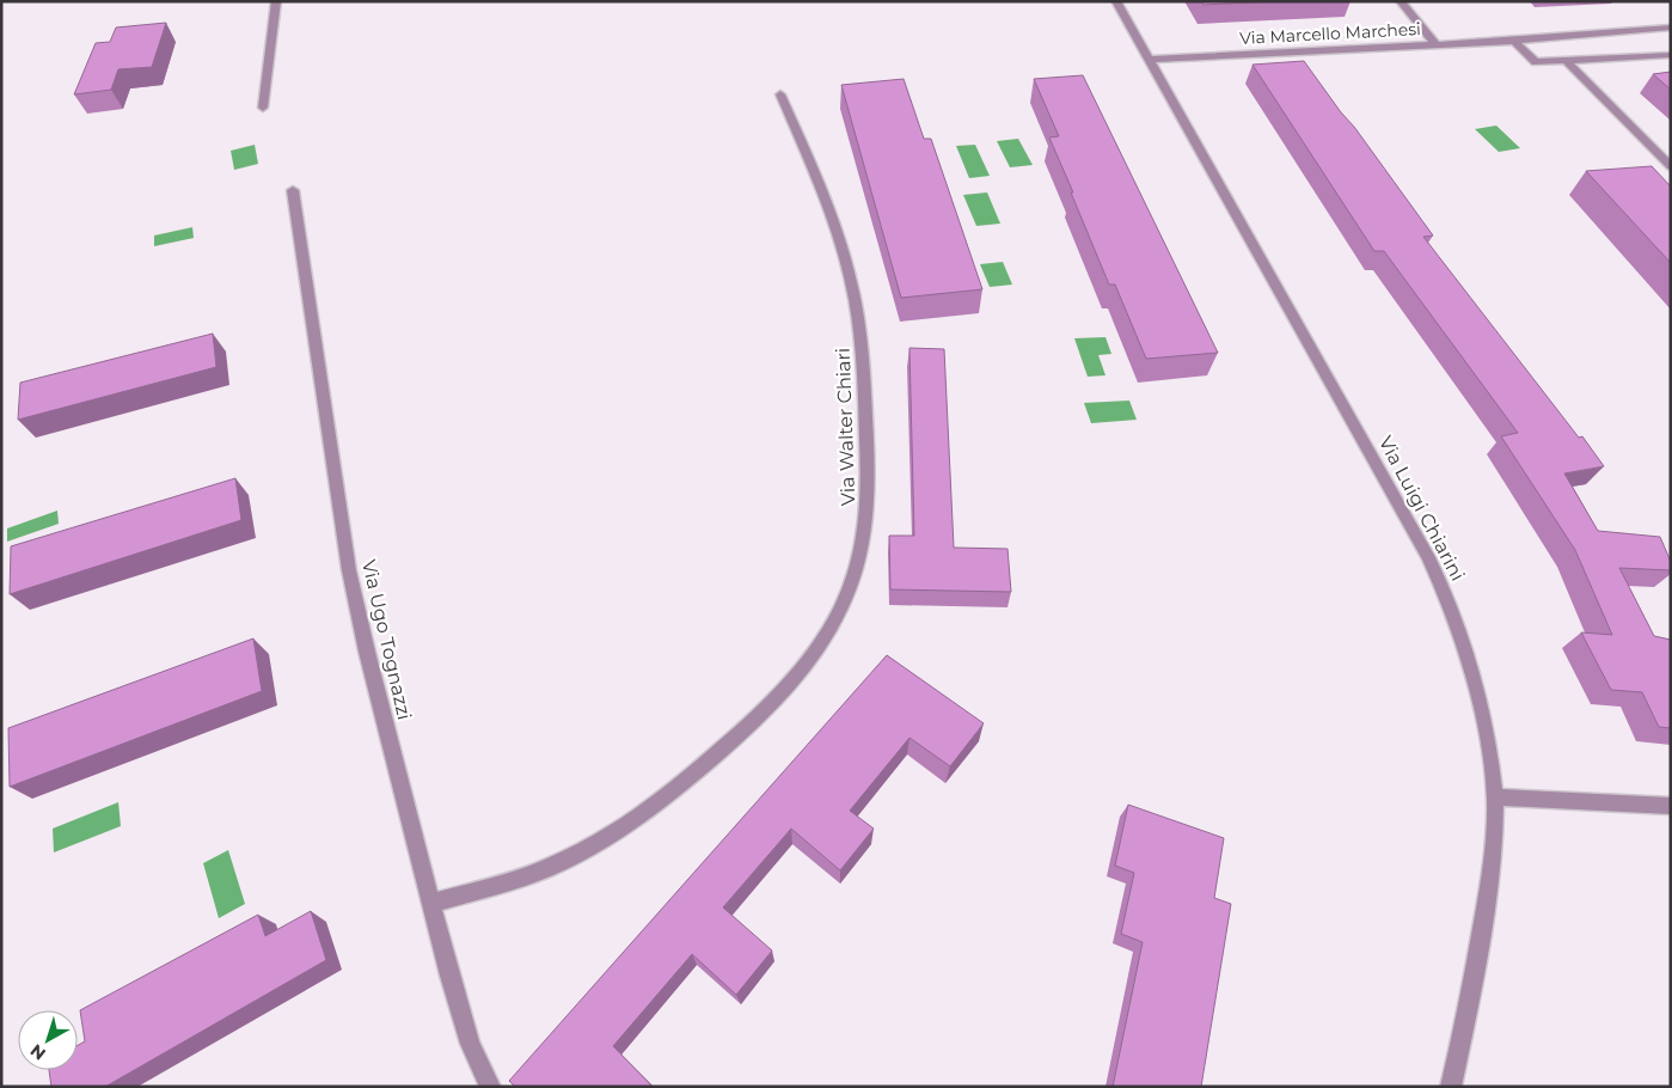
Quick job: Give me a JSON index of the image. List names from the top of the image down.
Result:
{
  "streets": {
    "street": [
      "Via Marcello Marchesi",
      "Via Walter Chiari",
      "Via Luigi Chiarini",
      "Via Ugo Tognazzi"
    ]
  },
  "crossings": [
    ["Via Marcello Marchesi", "Via Luigi Chiarini"],
    ["Via Walter Chiari", "Via Ugo Tognazzi"]
  ],
  "north": "bottom left"
}
